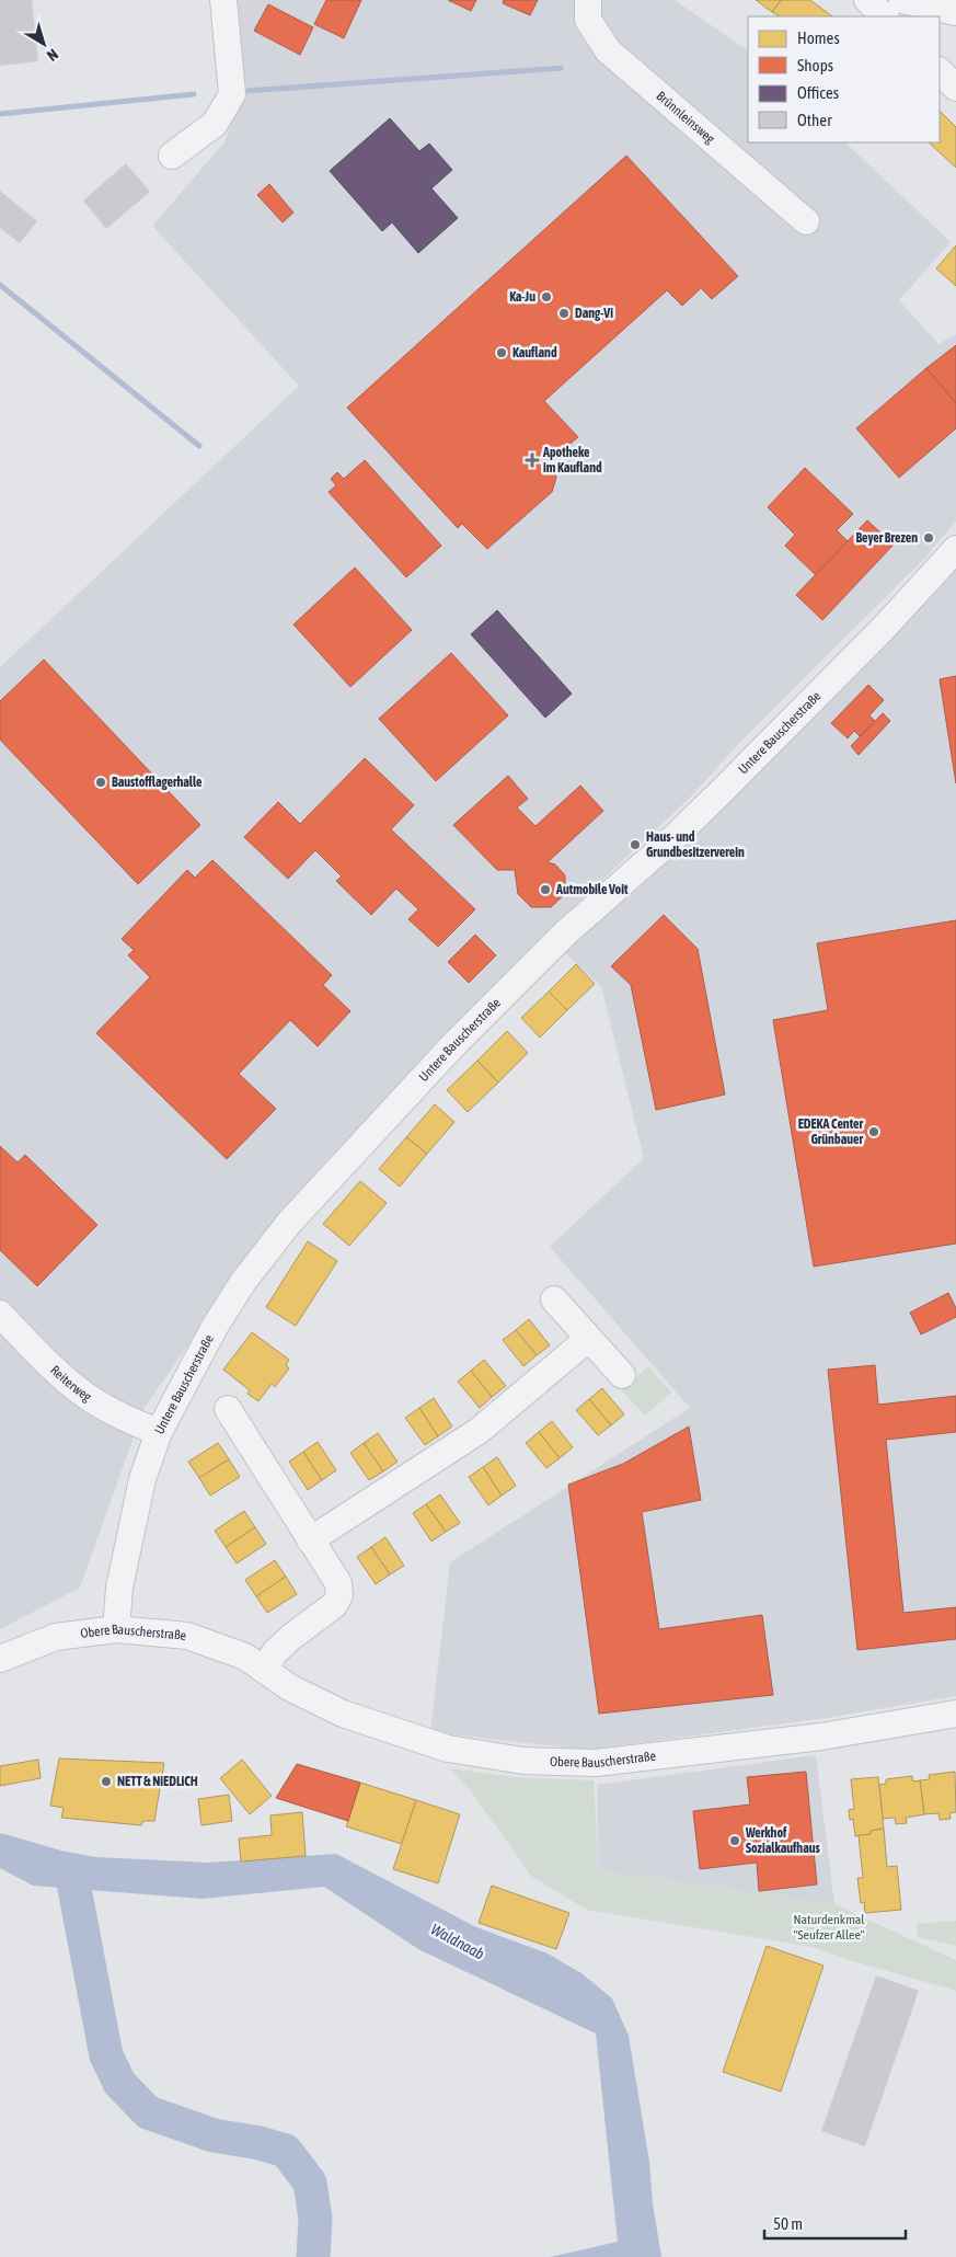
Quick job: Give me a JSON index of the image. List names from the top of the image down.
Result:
{
  "streets": {
    "street": [
      "Brünnleinsweg",
      "Untere Bauscherstraße",
      "Reiterweg",
      "Obere Bauscherstraße"
    ]
  },
  "crossings": [
    ["Untere Bauscherstraße", "Reiterweg"],
    ["Untere Bauscherstraße", "Obere Bauscherstraße"]
  ],
  "water": ["Waldnaab"],
  "parks": ["Naturdenkmal \"Seufzer Allee\""],
  "places": {
    "other": [
      "Ka-Ju",
      "Dang-Vi",
      "Kaufland",
      "Beyer Brezen",
      "Baustofflagerhalle",
      "Haus- und Grundbesitzerverein",
      "Autmobile Voit",
      "EDEKA Center Grünbauer",
      "NETT & NiEDLiCH",
      "Werkhof Sozialkaufhaus"
    ],
    "health": ["Apotheke im Kaufland"]
  },
  "legend": [
    "Homes",
    "Shops",
    "Offices",
    "Other"
  ],
  "scale_bar": "50 m",
  "north": "bottom right"
}
